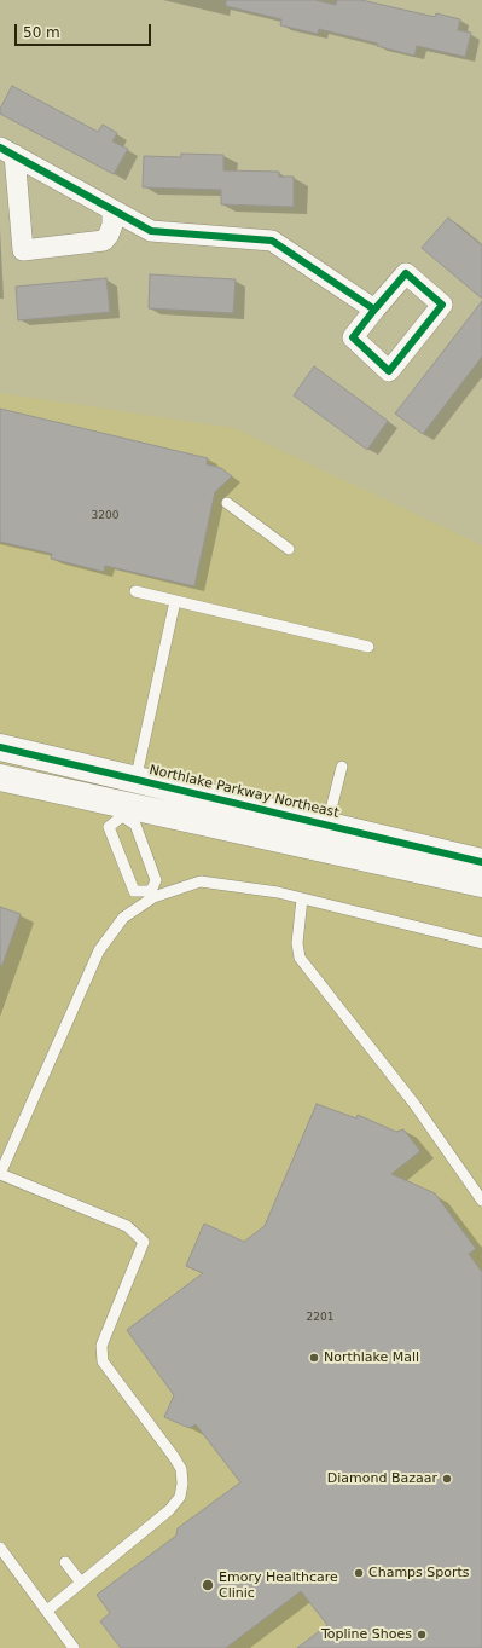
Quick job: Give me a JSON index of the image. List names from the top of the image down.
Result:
{
  "streets": {
    "street": ["Northlake Parkway Northeast"]
  },
  "places": [
    "Northlake Mall",
    "Diamond Bazaar",
    "Champs Sports",
    "Emory Healthcare Clinic",
    "Topline Shoes"
  ],
  "house_numbers": ["3200", "2201"],
  "scale_bar": "50 m"
}
